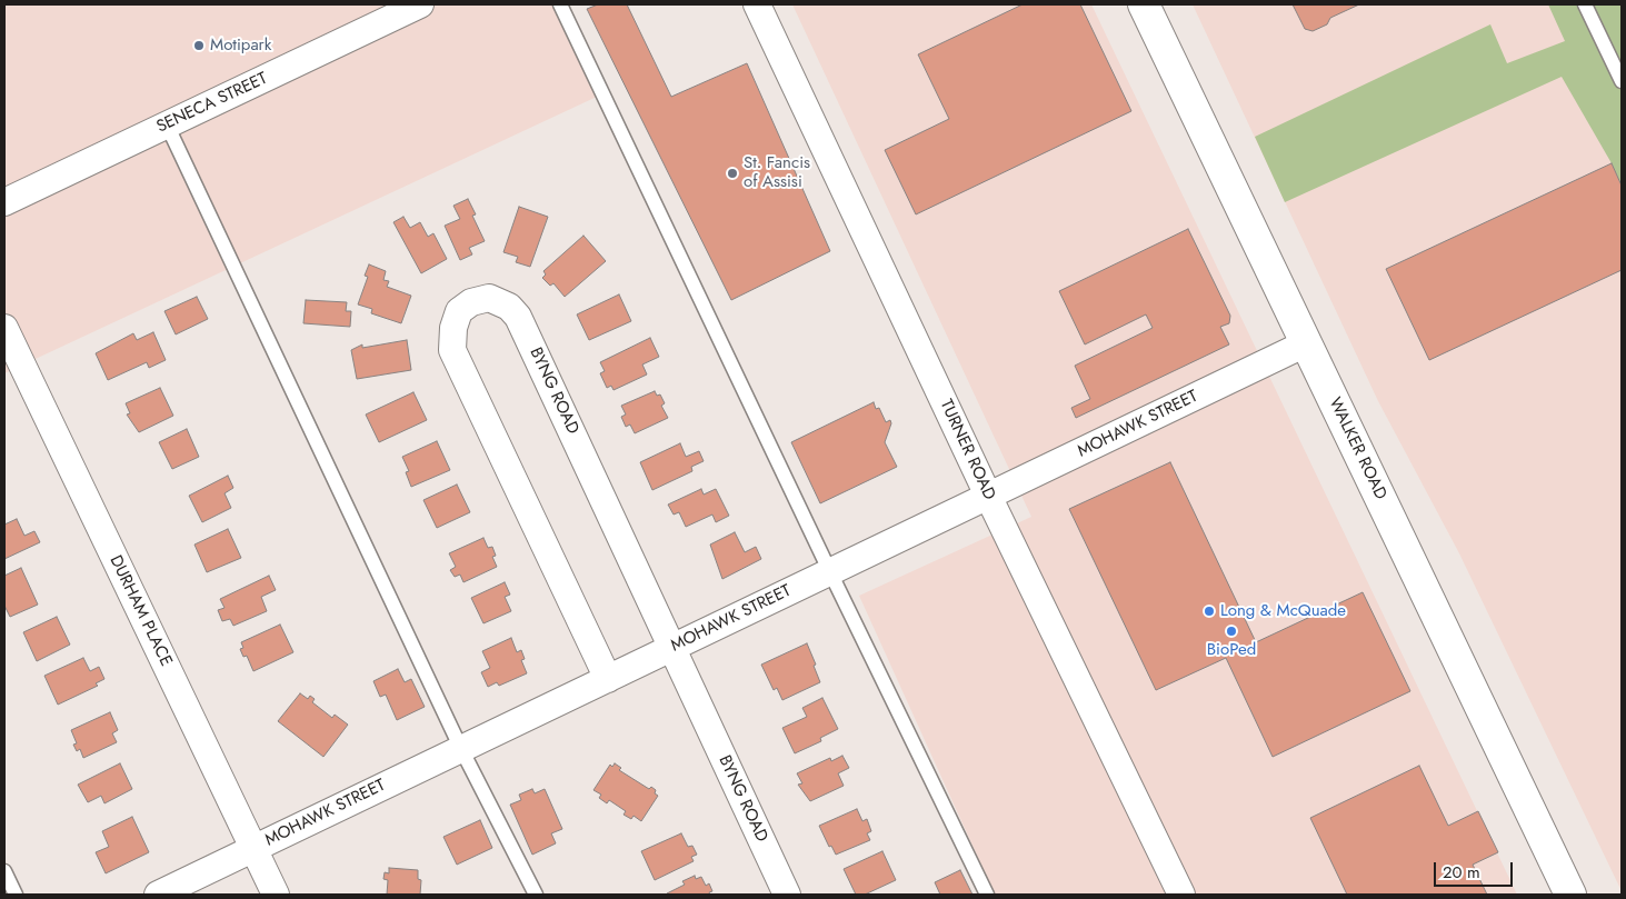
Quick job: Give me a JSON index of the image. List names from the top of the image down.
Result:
{
  "streets": {
    "main road": ["WALKER ROAD"],
    "street": [
      "SENECA STREET",
      "BYNG ROAD",
      "MOHAWK STREET",
      "TURNER ROAD",
      "DURHAM PLACE"
    ]
  },
  "crossings": [
    ["BYNG ROAD", "MOHAWK STREET"],
    ["MOHAWK STREET", "WALKER ROAD"],
    ["MOHAWK STREET", "TURNER ROAD"],
    ["MOHAWK STREET", "DURHAM PLACE"]
  ],
  "places": [
    "Motipark",
    "St. Fancis of Assisi",
    "Long & McQuade",
    "BioPed"
  ],
  "scale_bar": "20 m"
}
